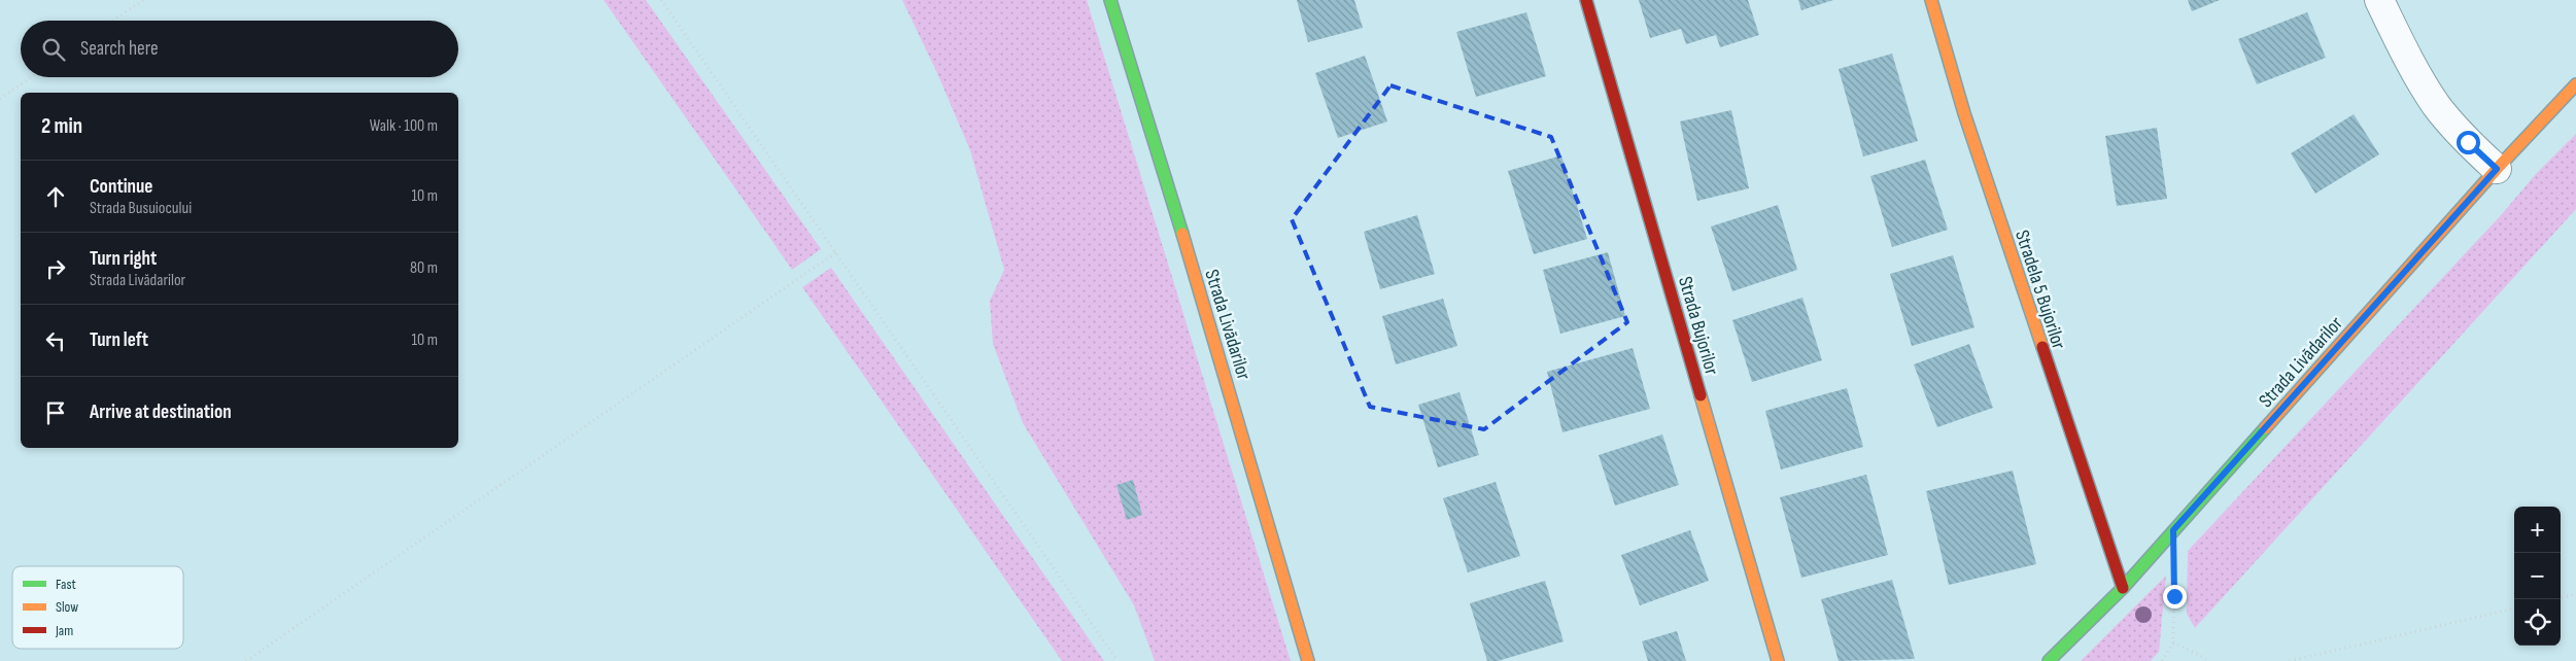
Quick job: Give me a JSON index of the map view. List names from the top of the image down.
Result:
{
  "streets": {
    "street": ["Stradela 5 Bujorilor", "Strada Livădarilor", "Strada Bujorilor"]
  },
  "crossings": [
    ["Stradela 5 Bujorilor", "Strada Livădarilor"]
  ],
  "legend": ["Fast", "Slow", "Jam"],
  "page": {
    "search": "Search here",
    "heading": ["2 min", "Walk · 100 m"],
    "list": [
      ["Continue", "Strada Busuiocului", "10 m"],
      ["Turn right", "Strada Livădarilor", "80 m"],
      ["Turn left", "10 m"],
      "Arrive at destination"
    ],
    "map_buttons": ["+", "−"]
  }
}
